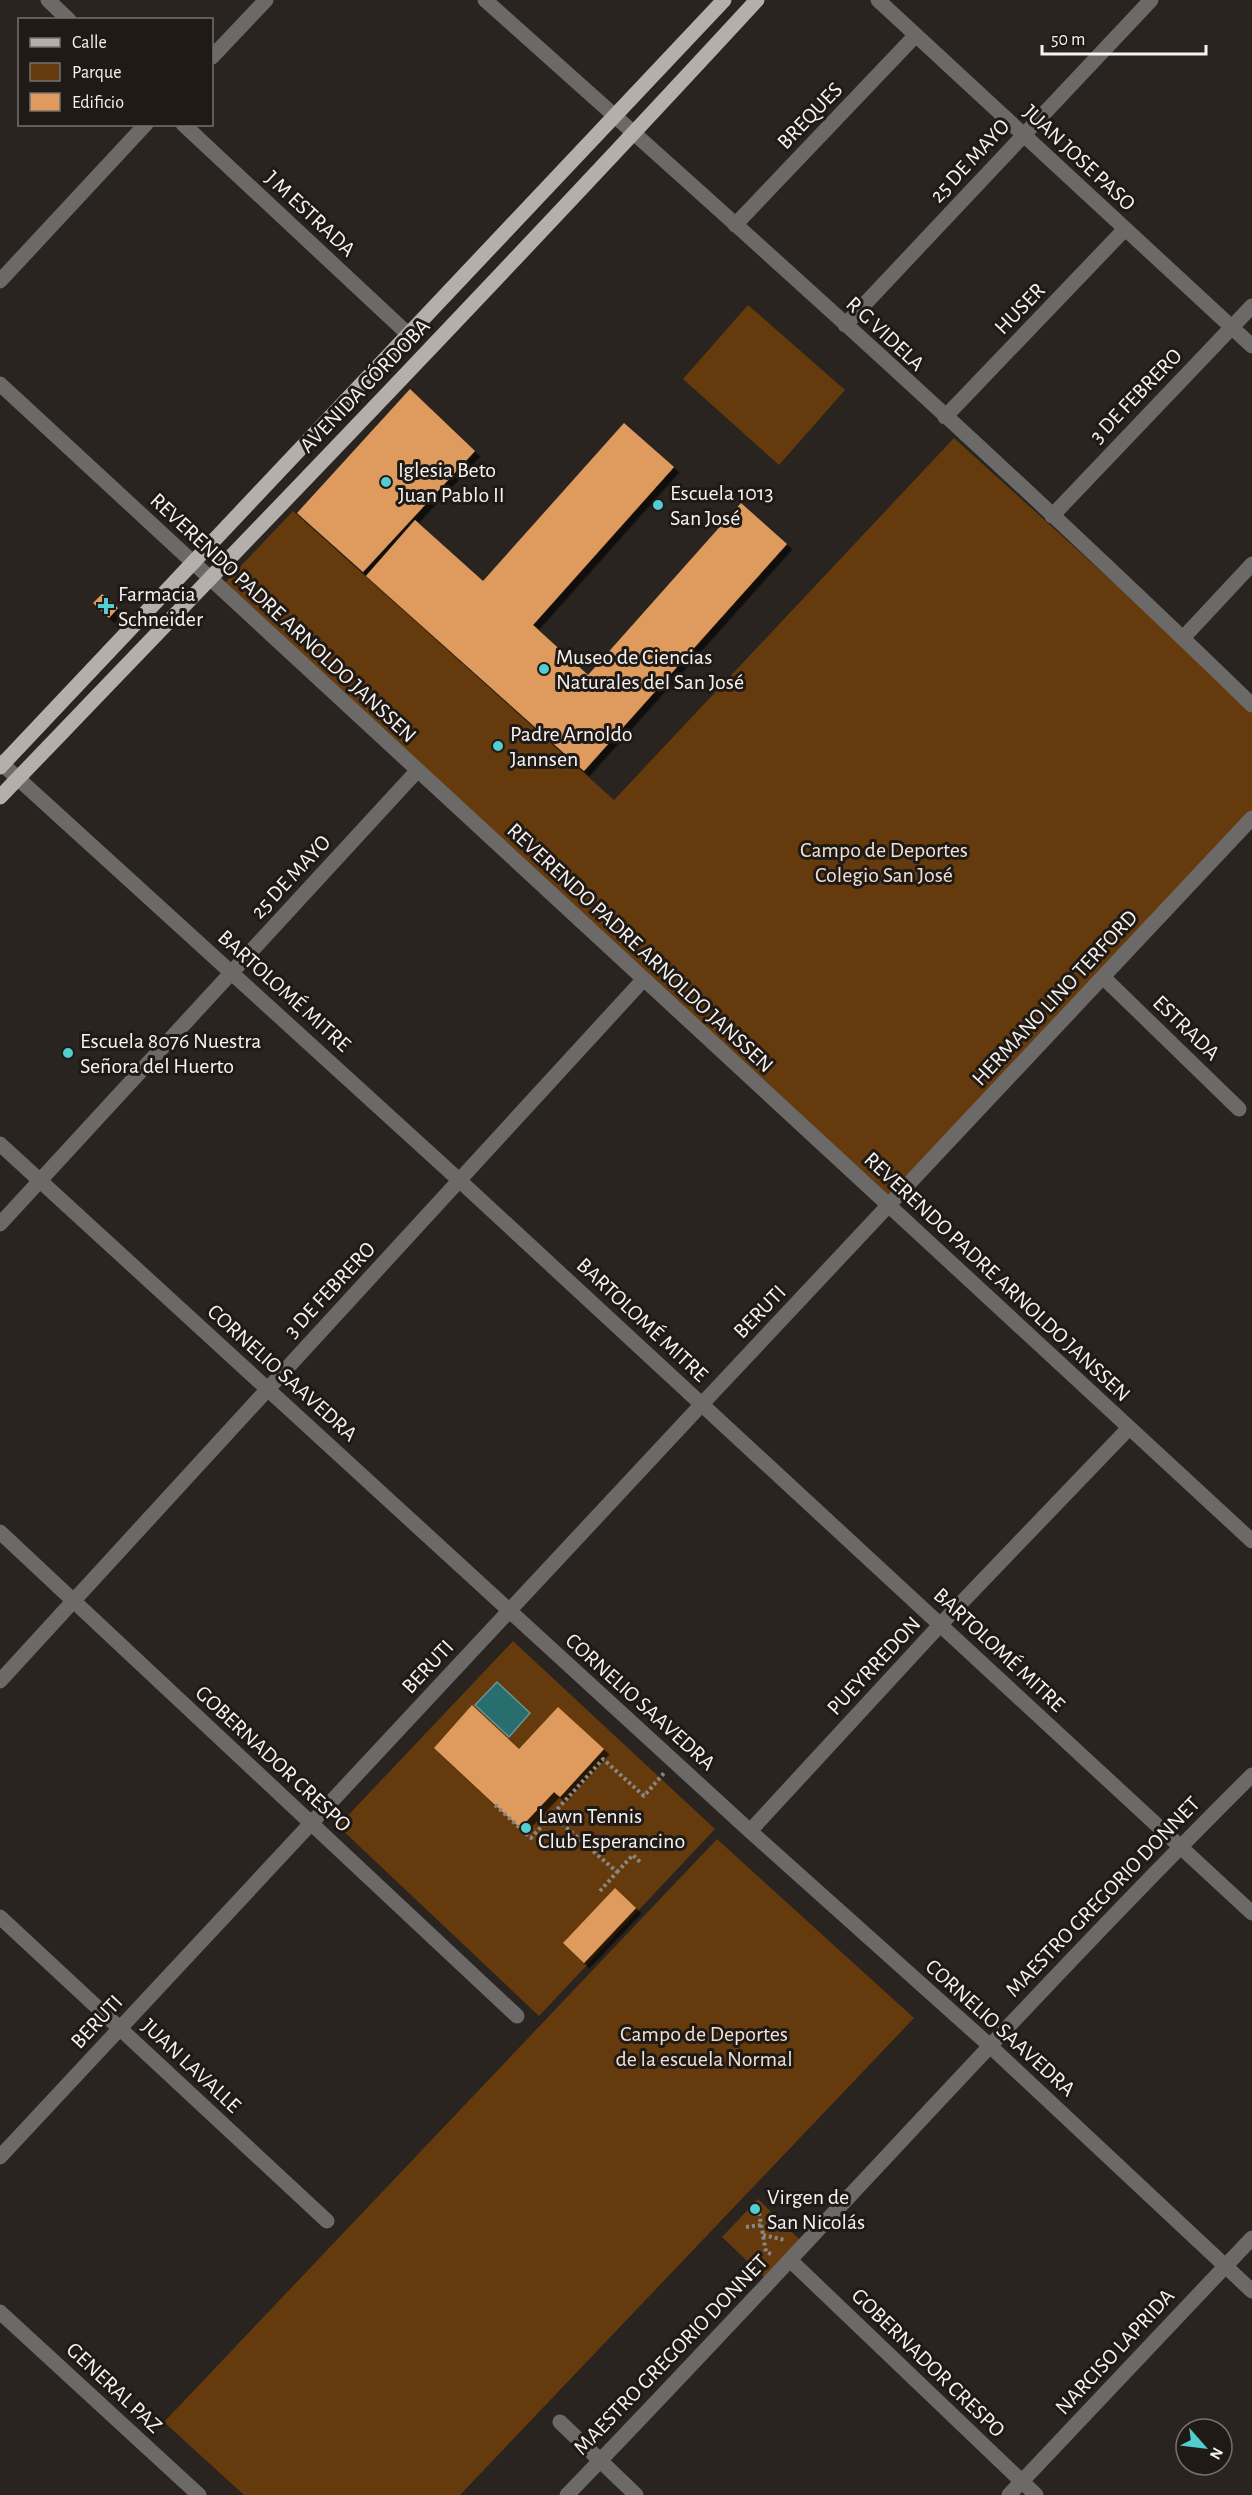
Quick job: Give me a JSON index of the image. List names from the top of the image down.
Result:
{
  "streets": {
    "main road": ["AVENIDA CÓRDOBA"],
    "street": [
      "BREQUES",
      "JUAN JOSE PASO",
      "25 DE MAYO",
      "J M ESTRADA",
      "HUSER",
      "R G VIDELA",
      "3 DE FEBRERO",
      "REVERENDO PADRE ARNOLDO JANSSEN",
      "BARTOLOMÉ MITRE",
      "HERMANO LINO TERFORD",
      "ESTRADA",
      "BERUTI",
      "CORNELIO SAAVEDRA",
      "PUEYRREDON",
      "GOBERNADOR CRESPO",
      "MAESTRO GREGORIO DONNET",
      "JUAN LAVALLE",
      "NARCISO LAPRIDA",
      "GENERAL PAZ"
    ]
  },
  "crossings": [
    ["BREQUES", "JUAN JOSE PASO"],
    ["BREQUES", "R G VIDELA"],
    ["JUAN JOSE PASO", "25 DE MAYO"],
    ["JUAN JOSE PASO", "HUSER"],
    ["JUAN JOSE PASO", "3 DE FEBRERO"],
    ["25 DE MAYO", "R G VIDELA"],
    ["25 DE MAYO", "REVERENDO PADRE ARNOLDO JANSSEN"],
    ["25 DE MAYO", "BARTOLOMÉ MITRE"],
    ["25 DE MAYO", "CORNELIO SAAVEDRA"],
    ["J M ESTRADA", "AVENIDA CÓRDOBA"],
    ["HUSER", "R G VIDELA"],
    ["R G VIDELA", "AVENIDA CÓRDOBA"],
    ["R G VIDELA", "3 DE FEBRERO"],
    ["AVENIDA CÓRDOBA", "REVERENDO PADRE ARNOLDO JANSSEN"],
    ["AVENIDA CÓRDOBA", "BARTOLOMÉ MITRE"],
    ["3 DE FEBRERO", "REVERENDO PADRE ARNOLDO JANSSEN"],
    ["3 DE FEBRERO", "BARTOLOMÉ MITRE"],
    ["3 DE FEBRERO", "CORNELIO SAAVEDRA"],
    ["3 DE FEBRERO", "GOBERNADOR CRESPO"],
    ["REVERENDO PADRE ARNOLDO JANSSEN", "HERMANO LINO TERFORD"],
    ["REVERENDO PADRE ARNOLDO JANSSEN", "BERUTI"],
    ["REVERENDO PADRE ARNOLDO JANSSEN", "PUEYRREDON"],
    ["BARTOLOMÉ MITRE", "BERUTI"],
    ["BARTOLOMÉ MITRE", "PUEYRREDON"],
    ["BARTOLOMÉ MITRE", "MAESTRO GREGORIO DONNET"],
    ["HERMANO LINO TERFORD", "ESTRADA"],
    ["HERMANO LINO TERFORD", "BERUTI"],
    ["BERUTI", "CORNELIO SAAVEDRA"],
    ["BERUTI", "GOBERNADOR CRESPO"],
    ["BERUTI", "JUAN LAVALLE"],
    ["CORNELIO SAAVEDRA", "PUEYRREDON"],
    ["CORNELIO SAAVEDRA", "MAESTRO GREGORIO DONNET"],
    ["CORNELIO SAAVEDRA", "NARCISO LAPRIDA"],
    ["GOBERNADOR CRESPO", "MAESTRO GREGORIO DONNET"],
    ["GOBERNADOR CRESPO", "NARCISO LAPRIDA"]
  ],
  "parks": ["Campo de Deportes Colegio San José", "Campo de Deportes de la escuela Normal"],
  "places": {
    "other": [
      "Iglesia Beto Juan Pablo II",
      "Escuela 1013 San José",
      "Museo de Ciencias Naturales del San José",
      "Padre Arnoldo Jannsen",
      "Escuela 8076 Nuestra Señora del Huerto",
      "Lawn Tennis Club Esperancino",
      "Virgen de San Nicolás"
    ],
    "health": ["Farmacia Schneider"]
  },
  "legend": ["Calle", "Parque", "Edificio"],
  "scale_bar": "50 m",
  "north": "bottom right"
}
